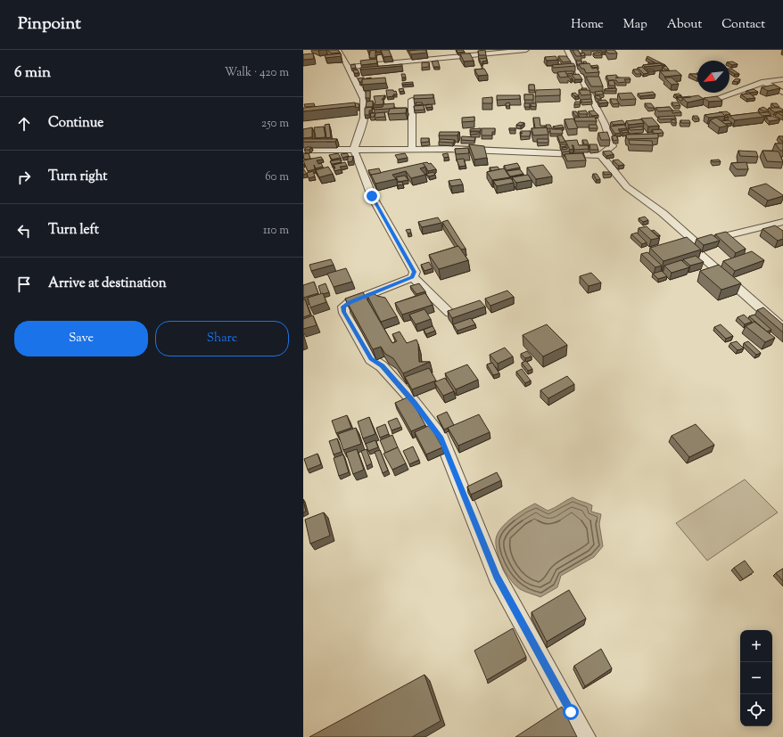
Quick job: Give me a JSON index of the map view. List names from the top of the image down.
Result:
{
  "north": "bottom left",
  "page": {
    "header": "Pinpoint",
    "nav": [
      "Home",
      "Map",
      "About",
      "Contact"
    ],
    "heading": ["6 min", "Walk · 420 m"],
    "list": [
      ["Continue", "250 m"],
      ["Turn right", "60 m"],
      ["Turn left", "110 m"],
      "Arrive at destination"
    ],
    "buttons": ["Save", "Share"],
    "map_buttons": ["+", "−"]
  }
}
